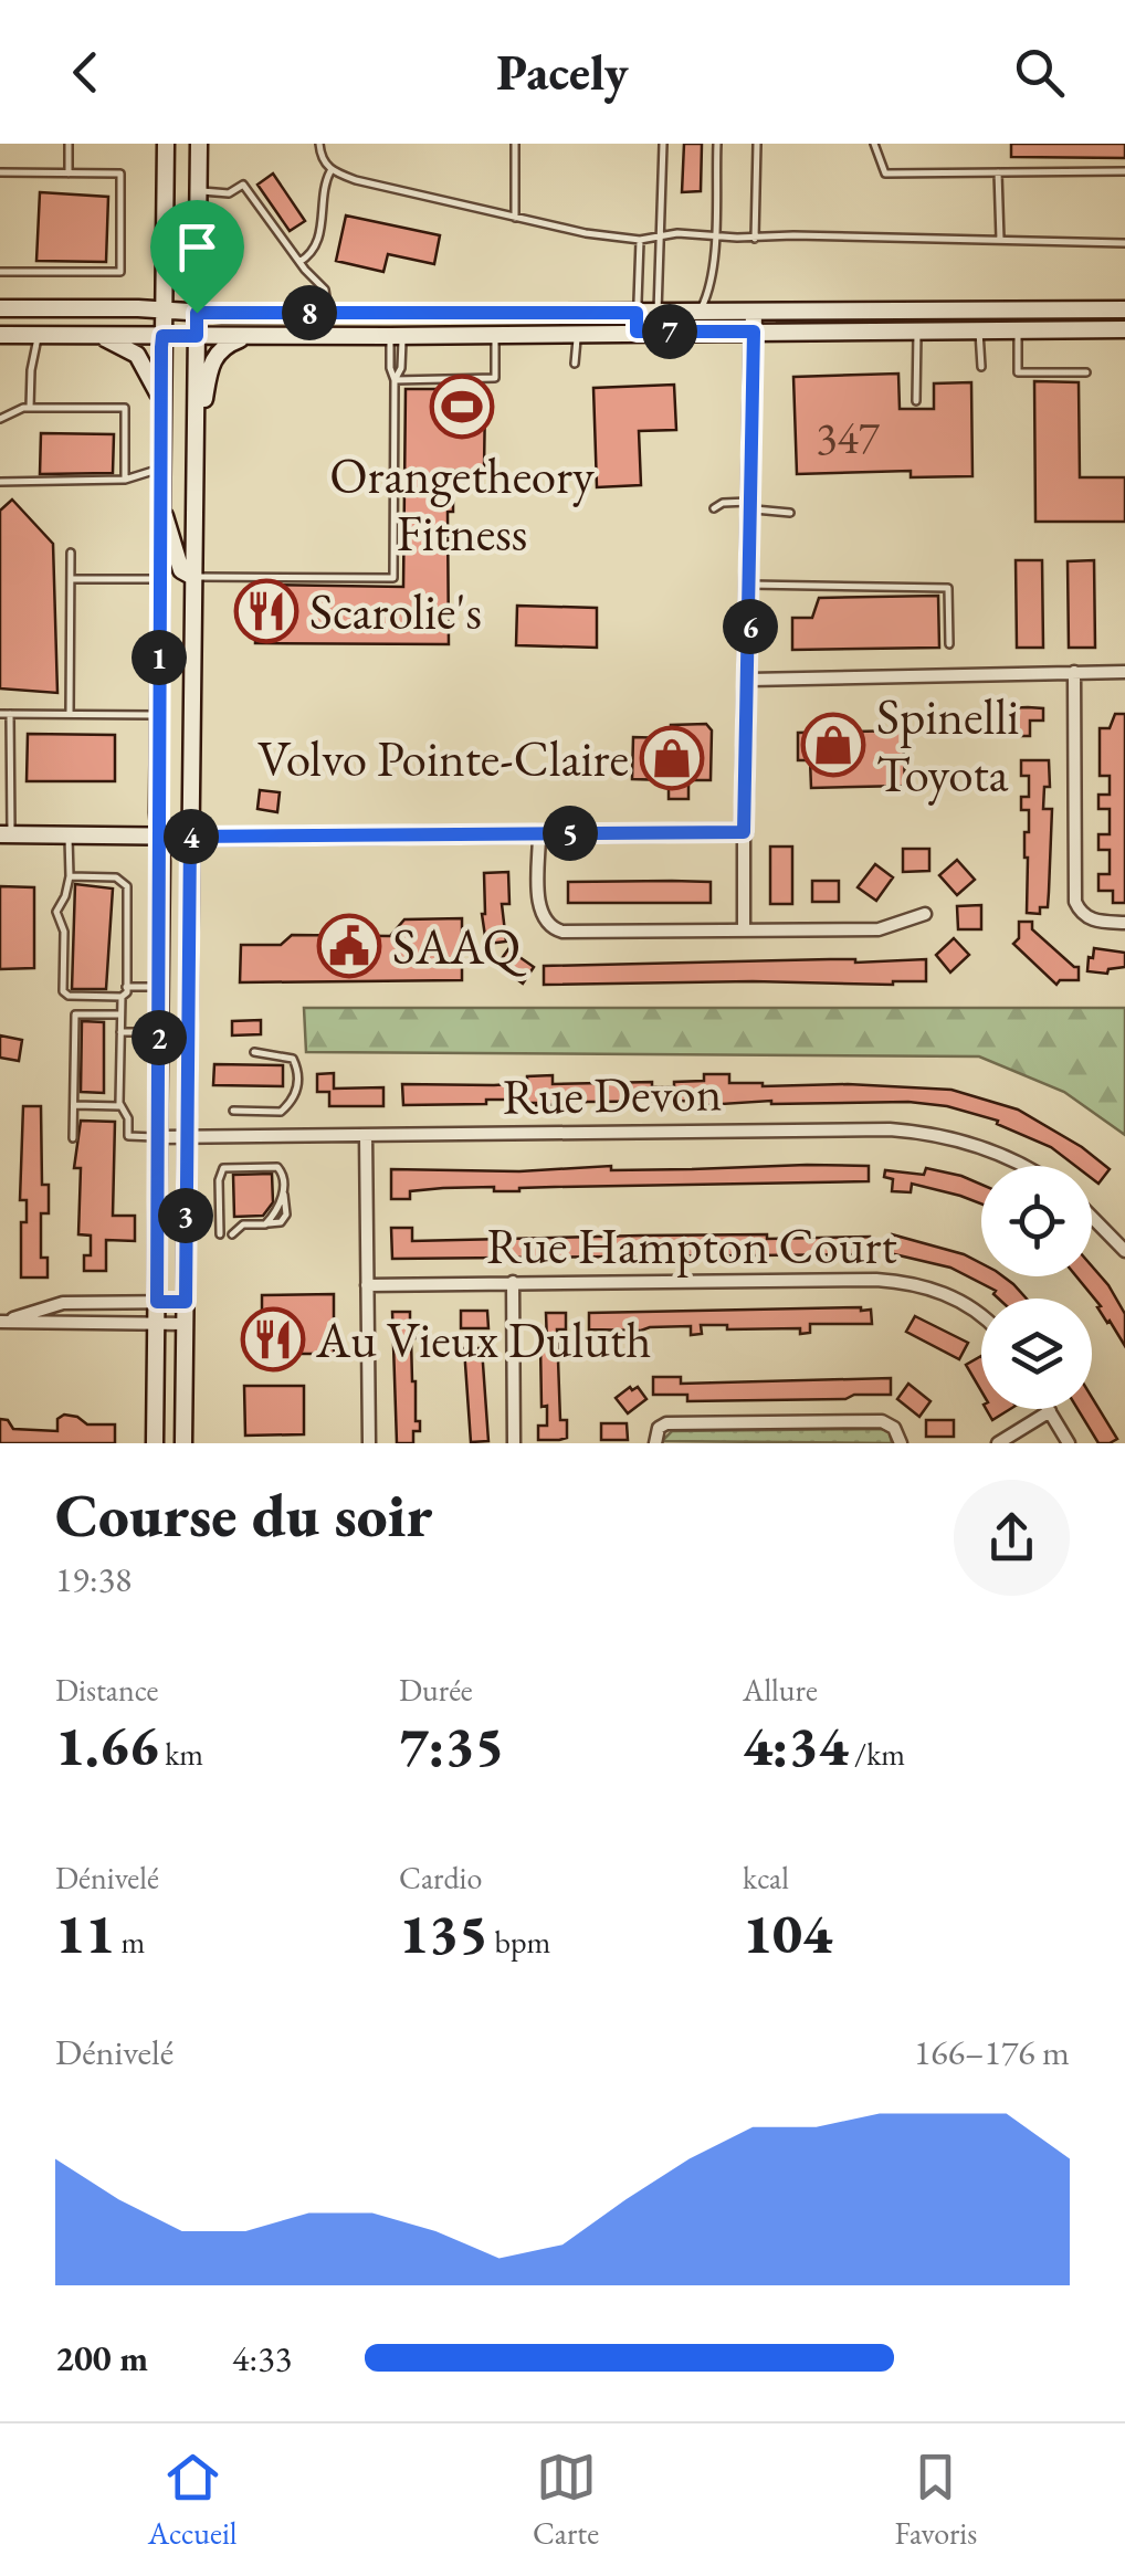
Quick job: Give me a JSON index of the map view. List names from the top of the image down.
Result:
{
  "streets": {
    "street": ["Rue Devon", "Rue Hampton Court"]
  },
  "places": {
    "sports": ["Orangetheory Fitness"],
    "restaurant": ["Scarolie's", "Au Vieux Duluth"],
    "shop": ["Spinelli Toyota", "Volvo Pointe-Claire"],
    "public building": ["SAAQ"]
  },
  "house_numbers": ["347"],
  "page": {
    "header": "Pacely",
    "pins": [
      "8",
      "7",
      "6",
      "1",
      "5",
      "4",
      "2",
      "3"
    ],
    "heading": ["Course du soir", "19:38"],
    "stats": [
      ["Distance", "1.66 km"],
      ["Durée", "7:35"],
      ["Allure", "4:34 /km"],
      ["Dénivelé", "11 m"],
      ["Cardio", "135 bpm"],
      ["kcal", "104"]
    ],
    "chart": ["Dénivelé", "166–176 m"],
    "list": [
      {
        "name": "200 m",
        "note": "4:33"
      }
    ],
    "tabs": ["Accueil", "Carte", "Favoris"]
  }
}
